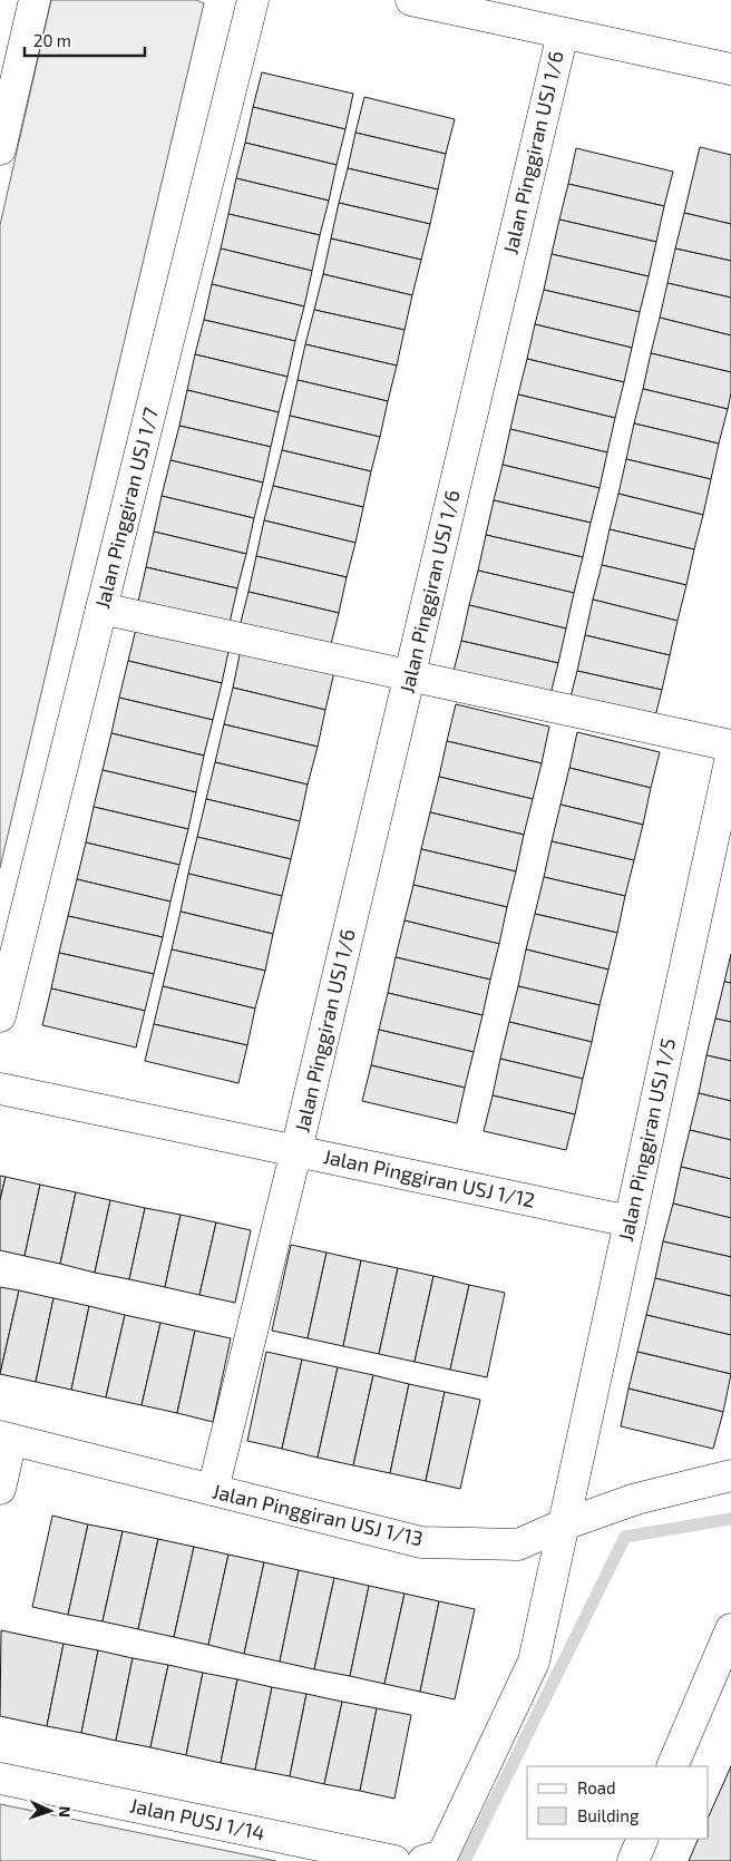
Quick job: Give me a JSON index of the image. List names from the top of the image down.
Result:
{
  "streets": {
    "street": [
      "Jalan Pinggiran USJ 1/6",
      "Jalan Pinggiran USJ 1/7",
      "Jalan Pinggiran USJ 1/5",
      "Jalan Pinggiran USJ 1/12",
      "Jalan Pinggiran USJ 1/13",
      "Jalan PUSJ 1/14"
    ]
  },
  "crossings": [
    ["Jalan Pinggiran USJ 1/6", "Jalan Pinggiran USJ 1/12"],
    ["Jalan Pinggiran USJ 1/6", "Jalan Pinggiran USJ 1/13"],
    ["Jalan Pinggiran USJ 1/5", "Jalan Pinggiran USJ 1/12"],
    ["Jalan Pinggiran USJ 1/5", "Jalan Pinggiran USJ 1/13"]
  ],
  "legend": ["Road", "Building"],
  "scale_bar": "20 m",
  "north": "right"
}
